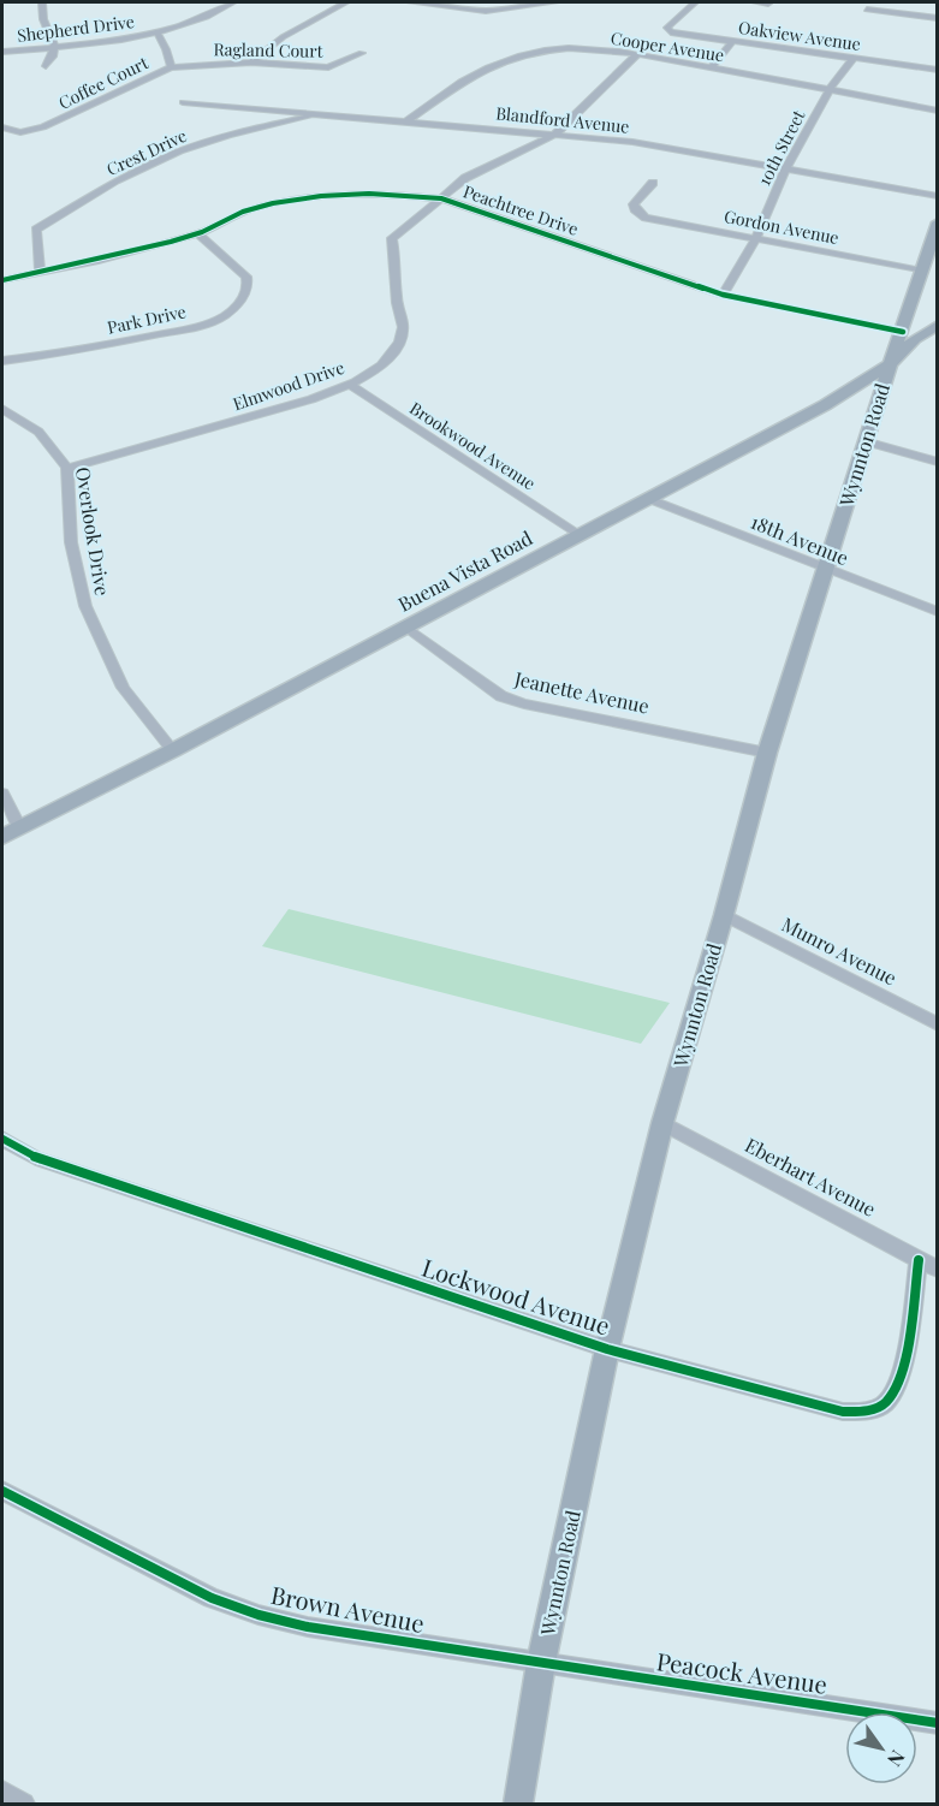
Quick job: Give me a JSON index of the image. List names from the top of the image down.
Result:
{
  "streets": {
    "main road": ["Wynnton Road", "Buena Vista Road"],
    "street": [
      "Shepherd Drive",
      "Oakview Avenue",
      "Cooper Avenue",
      "Ragland Court",
      "Coffee Court",
      "Blandford Avenue",
      "10th Street",
      "Crest Drive",
      "Peachtree Drive",
      "Gordon Avenue",
      "Park Drive",
      "Elmwood Drive",
      "Brookwood Avenue",
      "Overlook Drive",
      "18th Avenue",
      "Jeanette Avenue",
      "Munro Avenue",
      "Eberhart Avenue",
      "Lockwood Avenue",
      "Brown Avenue",
      "Peacock Avenue"
    ]
  },
  "crossings": [
    ["Shepherd Drive", "Coffee Court"],
    ["Oakview Avenue", "10th Street"],
    ["Cooper Avenue", "Blandford Avenue"],
    ["Cooper Avenue", "10th Street"],
    ["Cooper Avenue", "Elmwood Drive"],
    ["Ragland Court", "Coffee Court"],
    ["Blandford Avenue", "10th Street"],
    ["Blandford Avenue", "Crest Drive"],
    ["Blandford Avenue", "Elmwood Drive"],
    ["10th Street", "Peachtree Drive"],
    ["10th Street", "Gordon Avenue"],
    ["Crest Drive", "Peachtree Drive"],
    ["Peachtree Drive", "Park Drive"],
    ["Peachtree Drive", "Elmwood Drive"],
    ["Peachtree Drive", "Wynnton Road"],
    ["Gordon Avenue", "Wynnton Road"],
    ["Elmwood Drive", "Brookwood Avenue"],
    ["Elmwood Drive", "Overlook Drive"],
    ["Wynnton Road", "18th Avenue"],
    ["Wynnton Road", "Buena Vista Road"],
    ["Wynnton Road", "Jeanette Avenue"],
    ["Wynnton Road", "Munro Avenue"],
    ["Wynnton Road", "Eberhart Avenue"],
    ["Wynnton Road", "Lockwood Avenue"],
    ["Wynnton Road", "Brown Avenue"],
    ["Wynnton Road", "Peacock Avenue"],
    ["Brookwood Avenue", "Buena Vista Road"],
    ["Overlook Drive", "Buena Vista Road"],
    ["18th Avenue", "Buena Vista Road"],
    ["Buena Vista Road", "Jeanette Avenue"],
    ["Eberhart Avenue", "Lockwood Avenue"],
    ["Brown Avenue", "Peacock Avenue"]
  ],
  "north": "bottom right"
}
